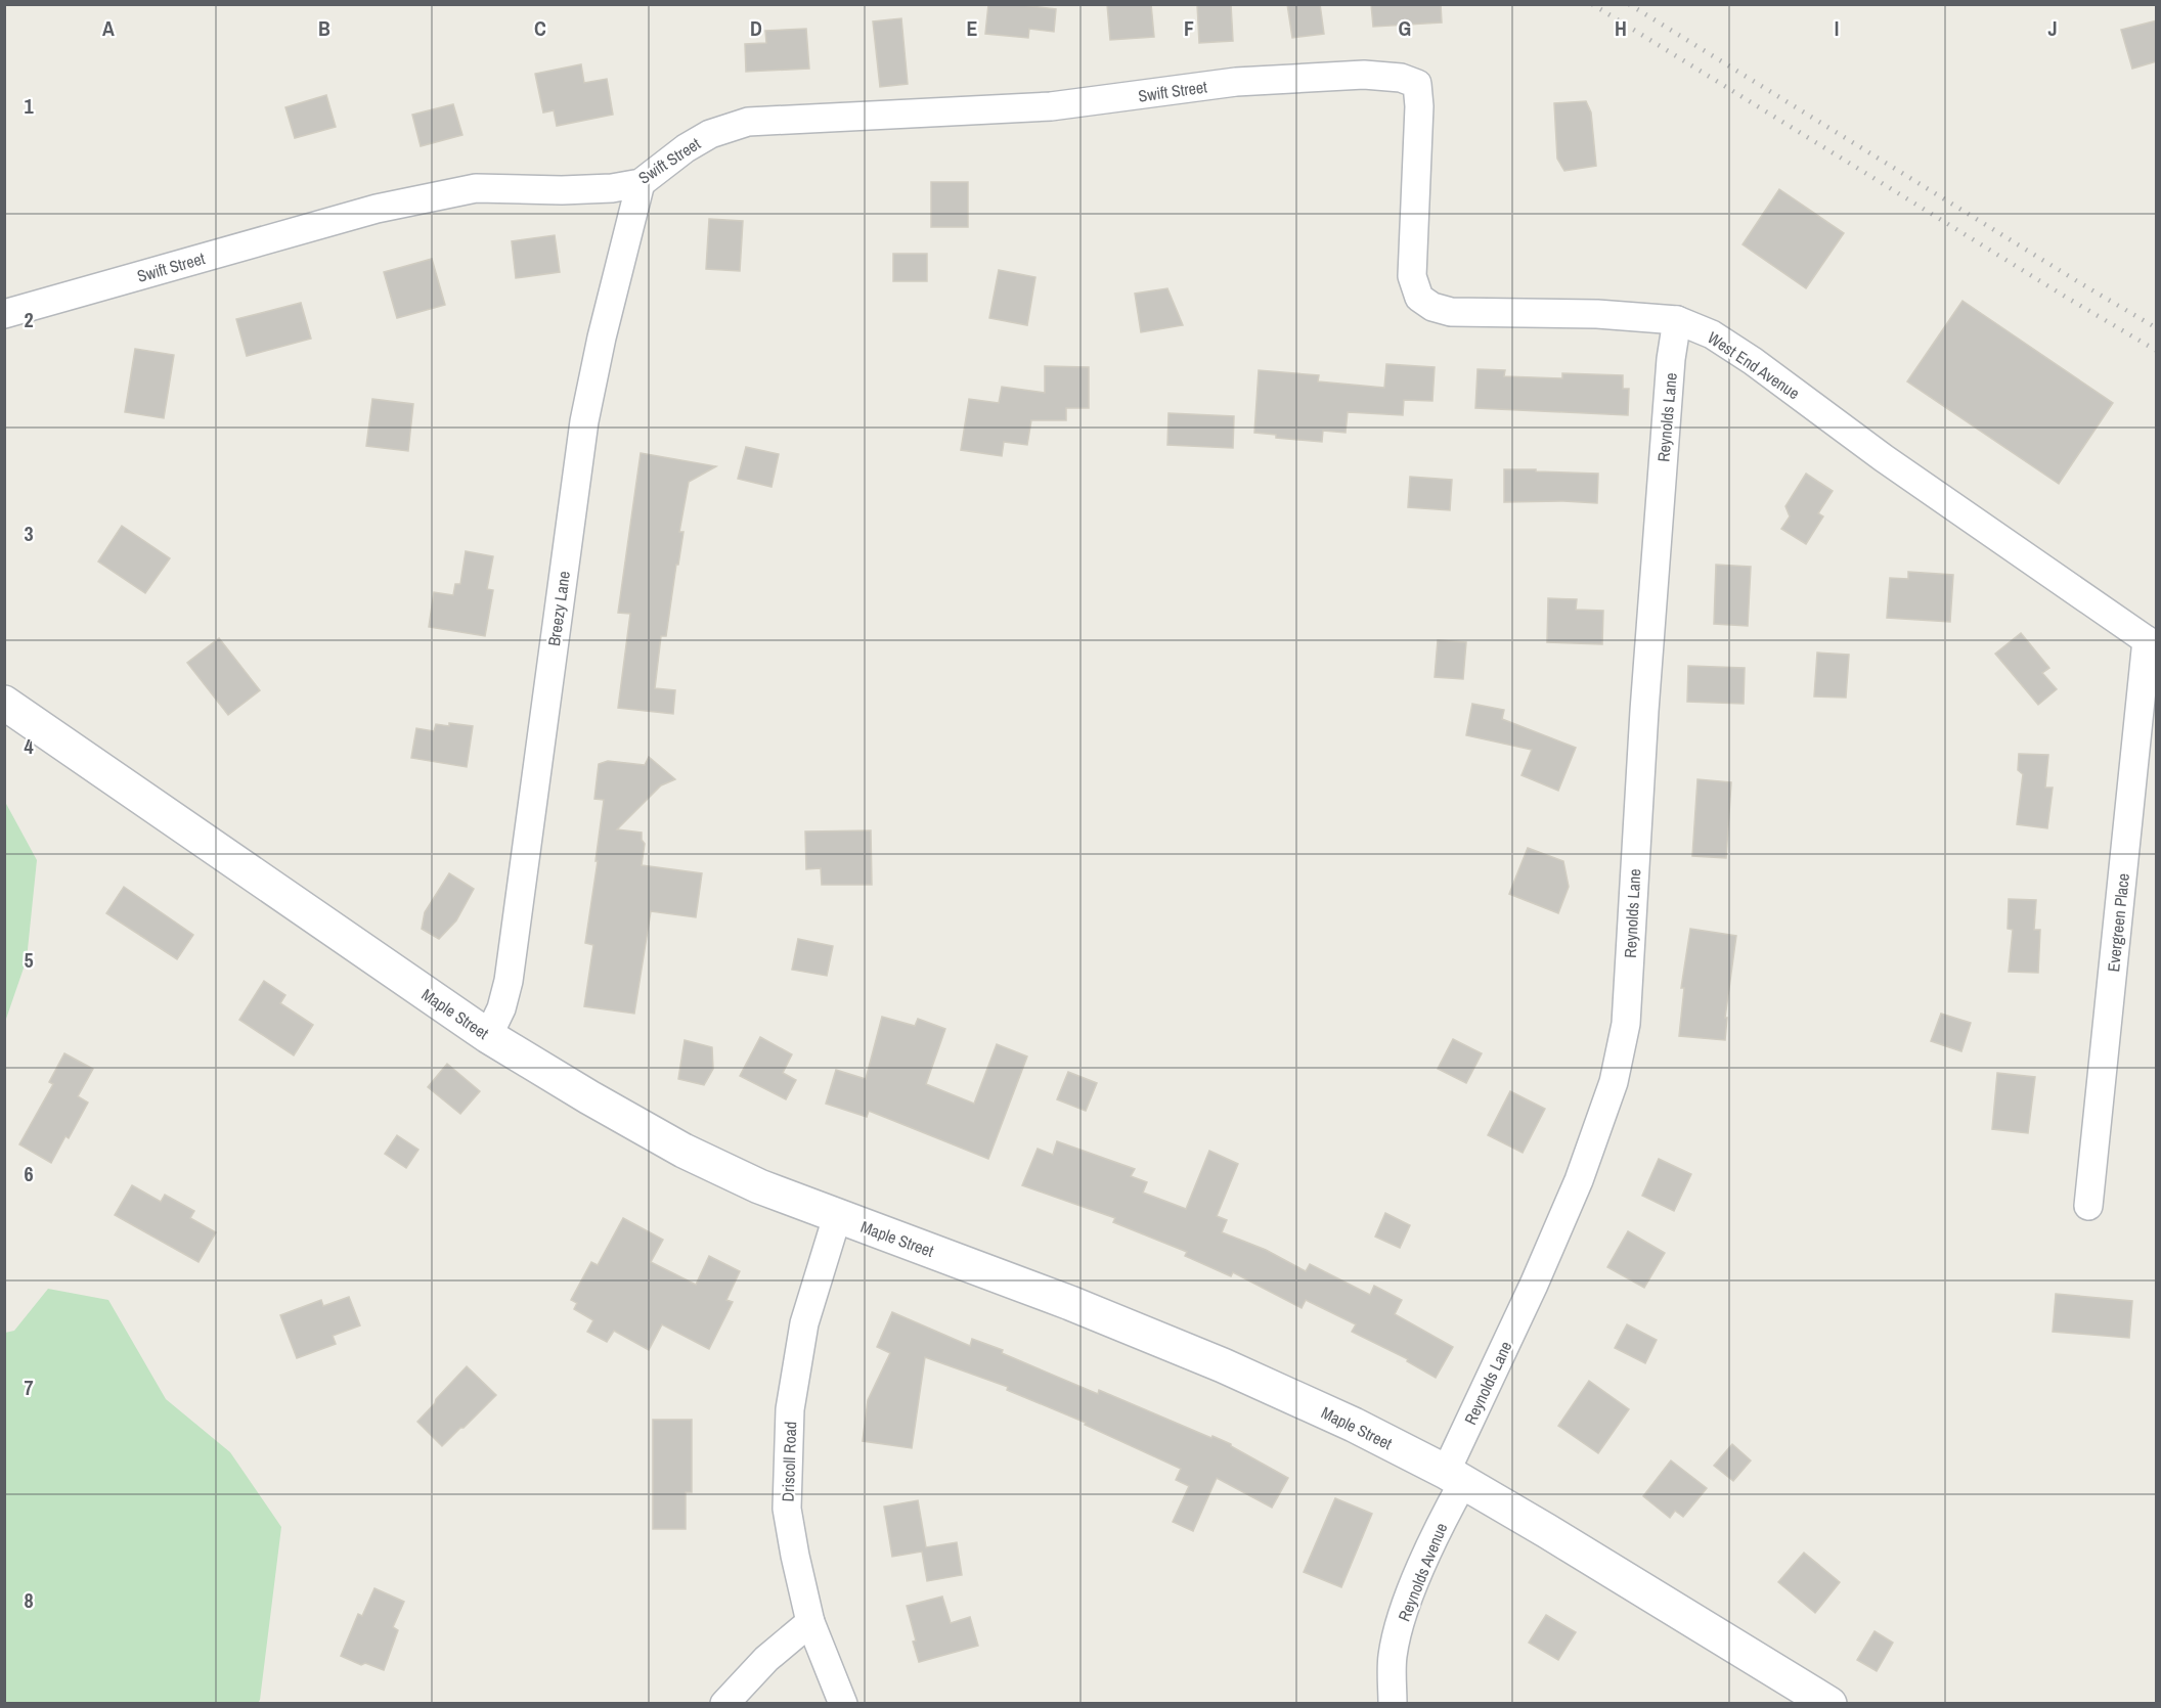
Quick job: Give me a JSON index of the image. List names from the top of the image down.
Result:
{
  "streets": {
    "street": [
      "Swift Street",
      "West End Avenue",
      "Reynolds Lane",
      "Breezy Lane",
      "Evergreen Place",
      "Maple Street",
      "Driscoll Road",
      "Reynolds Avenue"
    ]
  },
  "crossings": [
    ["Swift Street", "West End Avenue"],
    ["Swift Street", "Breezy Lane"],
    ["West End Avenue", "Reynolds Lane"],
    ["West End Avenue", "Evergreen Place"],
    ["Reynolds Lane", "Maple Street"],
    ["Reynolds Lane", "Reynolds Avenue"],
    ["Breezy Lane", "Maple Street"],
    ["Maple Street", "Driscoll Road"],
    ["Maple Street", "Reynolds Avenue"]
  ],
  "grid": {
    "columns": [
      "A",
      "B",
      "C",
      "D",
      "E",
      "F",
      "G",
      "H",
      "I",
      "J"
    ],
    "rows": [
      "1",
      "2",
      "3",
      "4",
      "5",
      "6",
      "7",
      "8"
    ]
  }
}
